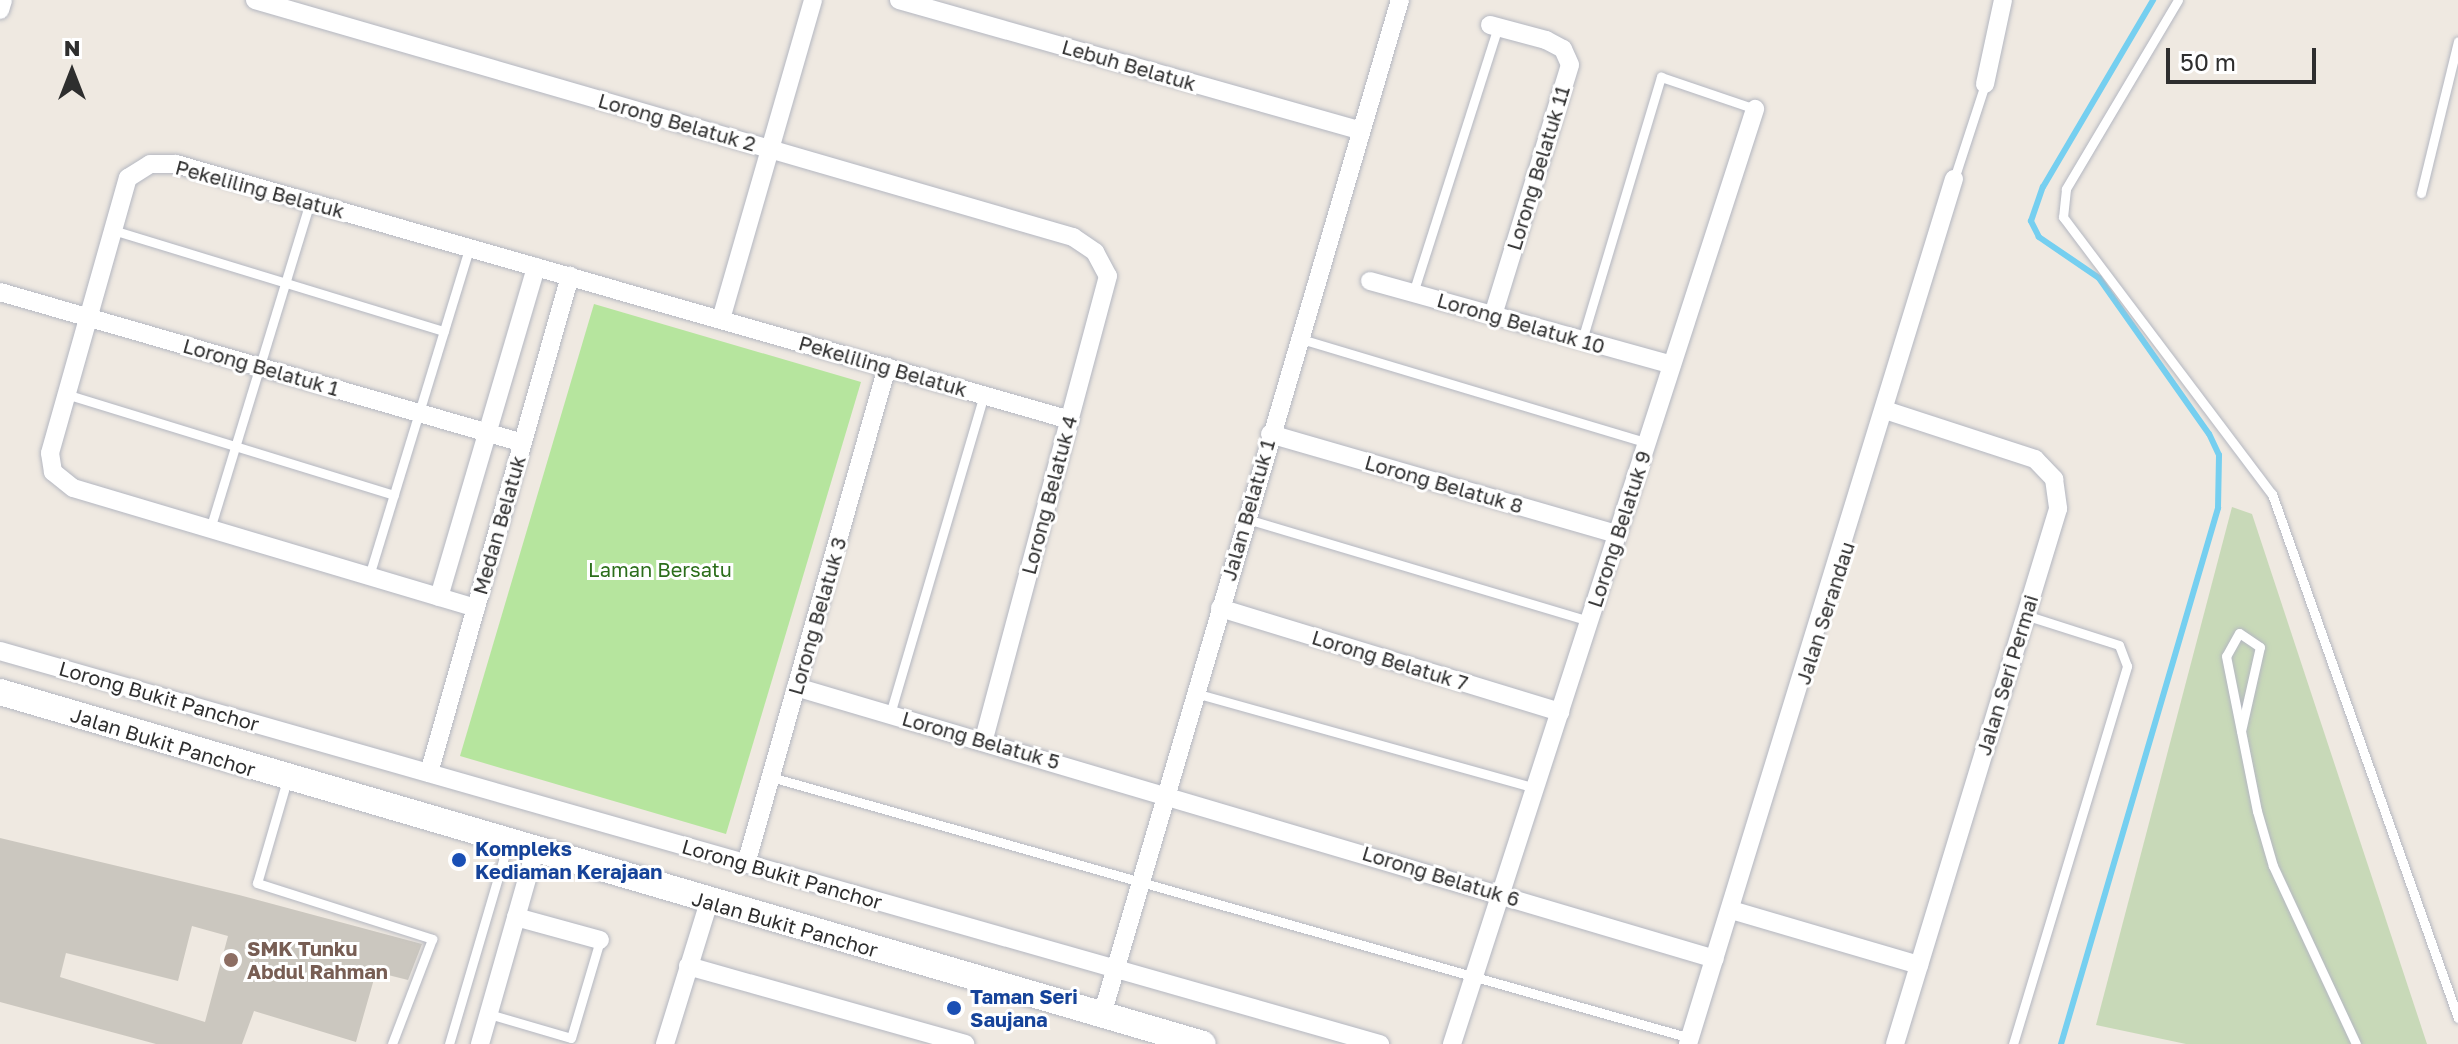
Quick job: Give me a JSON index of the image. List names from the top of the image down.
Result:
{
  "streets": {
    "main road": ["Jalan Bukit Panchor"],
    "street": [
      "Lebuh Belatuk",
      "Lorong Belatuk 2",
      "Lorong Belatuk 11",
      "Pekeliling Belatuk",
      "Lorong Belatuk 10",
      "Lorong Belatuk 1",
      "Lorong Belatuk 8",
      "Lorong Belatuk 4",
      "Jalan Belatuk 1",
      "Medan Belatuk",
      "Lorong Belatuk 9",
      "Jalan Serandau",
      "Lorong Belatuk 3",
      "Lorong Belatuk 7",
      "Jalan Seri Permai",
      "Lorong Bukit Panchor",
      "Lorong Belatuk 5",
      "Lorong Belatuk 6"
    ]
  },
  "crossings": [
    ["Lebuh Belatuk", "Jalan Belatuk 1"],
    ["Lorong Belatuk 2", "Lorong Belatuk 4"],
    ["Lorong Belatuk 11", "Lorong Belatuk 10"],
    ["Pekeliling Belatuk", "Lorong Belatuk 1"],
    ["Pekeliling Belatuk", "Lorong Belatuk 4"],
    ["Pekeliling Belatuk", "Medan Belatuk"],
    ["Pekeliling Belatuk", "Lorong Belatuk 3"],
    ["Lorong Belatuk 10", "Lorong Belatuk 9"],
    ["Lorong Belatuk 1", "Medan Belatuk"],
    ["Lorong Belatuk 8", "Jalan Belatuk 1"],
    ["Lorong Belatuk 8", "Lorong Belatuk 9"],
    ["Lorong Belatuk 4", "Lorong Belatuk 5"],
    ["Jalan Belatuk 1", "Lorong Belatuk 7"],
    ["Jalan Belatuk 1", "Lorong Bukit Panchor"],
    ["Jalan Belatuk 1", "Lorong Belatuk 5"],
    ["Jalan Belatuk 1", "Jalan Bukit Panchor"],
    ["Jalan Belatuk 1", "Lorong Belatuk 6"],
    ["Medan Belatuk", "Lorong Bukit Panchor"],
    ["Lorong Belatuk 9", "Lorong Belatuk 7"],
    ["Lorong Belatuk 9", "Lorong Belatuk 6"],
    ["Jalan Serandau", "Jalan Seri Permai"],
    ["Jalan Serandau", "Lorong Belatuk 6"],
    ["Lorong Belatuk 3", "Lorong Bukit Panchor"],
    ["Lorong Belatuk 3", "Lorong Belatuk 5"],
    ["Lorong Belatuk 5", "Lorong Belatuk 6"]
  ],
  "parks": ["Laman Bersatu"],
  "places": ["Kompleks Kediaman Kerajaan", "SMK Tunku Abdul Rahman", "Taman Seri Saujana"],
  "scale_bar": "50 m",
  "north": "top"
}
